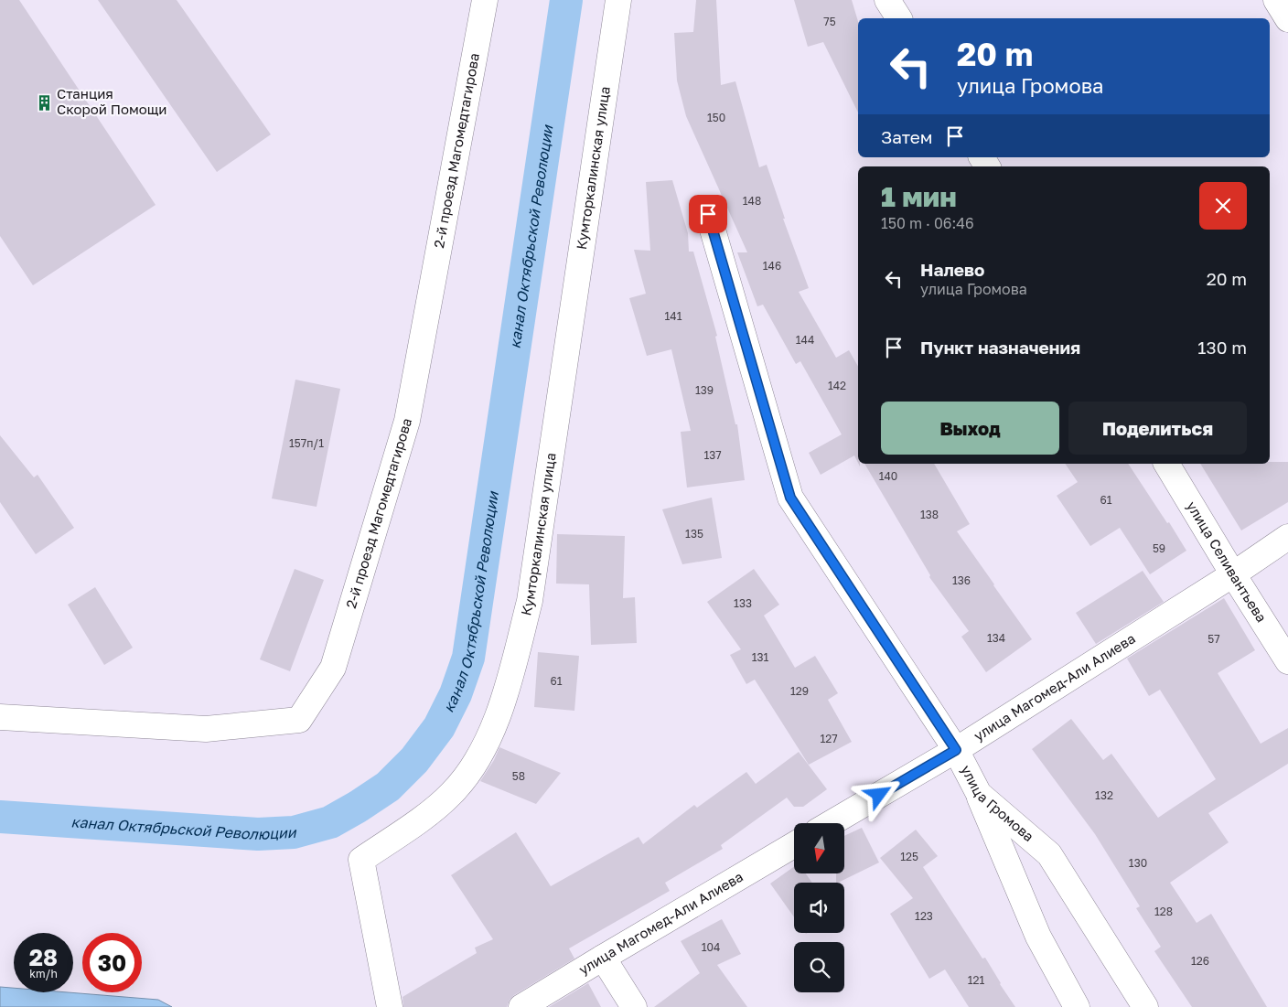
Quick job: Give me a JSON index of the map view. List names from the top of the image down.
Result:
{
  "streets": {
    "street": [
      "2-й проезд Магомедтагирова",
      "Кумторкалинская улица",
      "улица Селивантьева",
      "улица Магомед-Али Алиева",
      "улица Громова"
    ]
  },
  "crossings": [
    ["улица Селивантьева", "улица Магомед-Али Алиева"],
    ["улица Магомед-Али Алиева", "улица Громова"]
  ],
  "water": ["канал Октябрьской Революции"],
  "places": {
    "building": ["Станция Скорой Помощи"]
  },
  "house_numbers": [
    "75",
    "150",
    "148",
    "146",
    "141",
    "144",
    "142",
    "139",
    "157п/1",
    "137",
    "140",
    "61",
    "138",
    "135",
    "59",
    "136",
    "133",
    "134",
    "57",
    "131",
    "61",
    "129",
    "127",
    "58",
    "132",
    "125",
    "130",
    "128",
    "123",
    "104",
    "126",
    "121"
  ],
  "north": "bottom",
  "page": {
    "turn": ["20 m", "улица Громова"],
    "then": "Затем",
    "heading": ["1 мин", "150 m · 06:46"],
    "list": [
      {
        "name": "Налево",
        "note": "улица Громова",
        "value": "20 m"
      },
      {
        "name": "Пункт назначения",
        "value": "130 m"
      }
    ],
    "buttons": ["Выход", "Поделиться"],
    "speed": "28 km/h",
    "limit": "30"
  }
}
